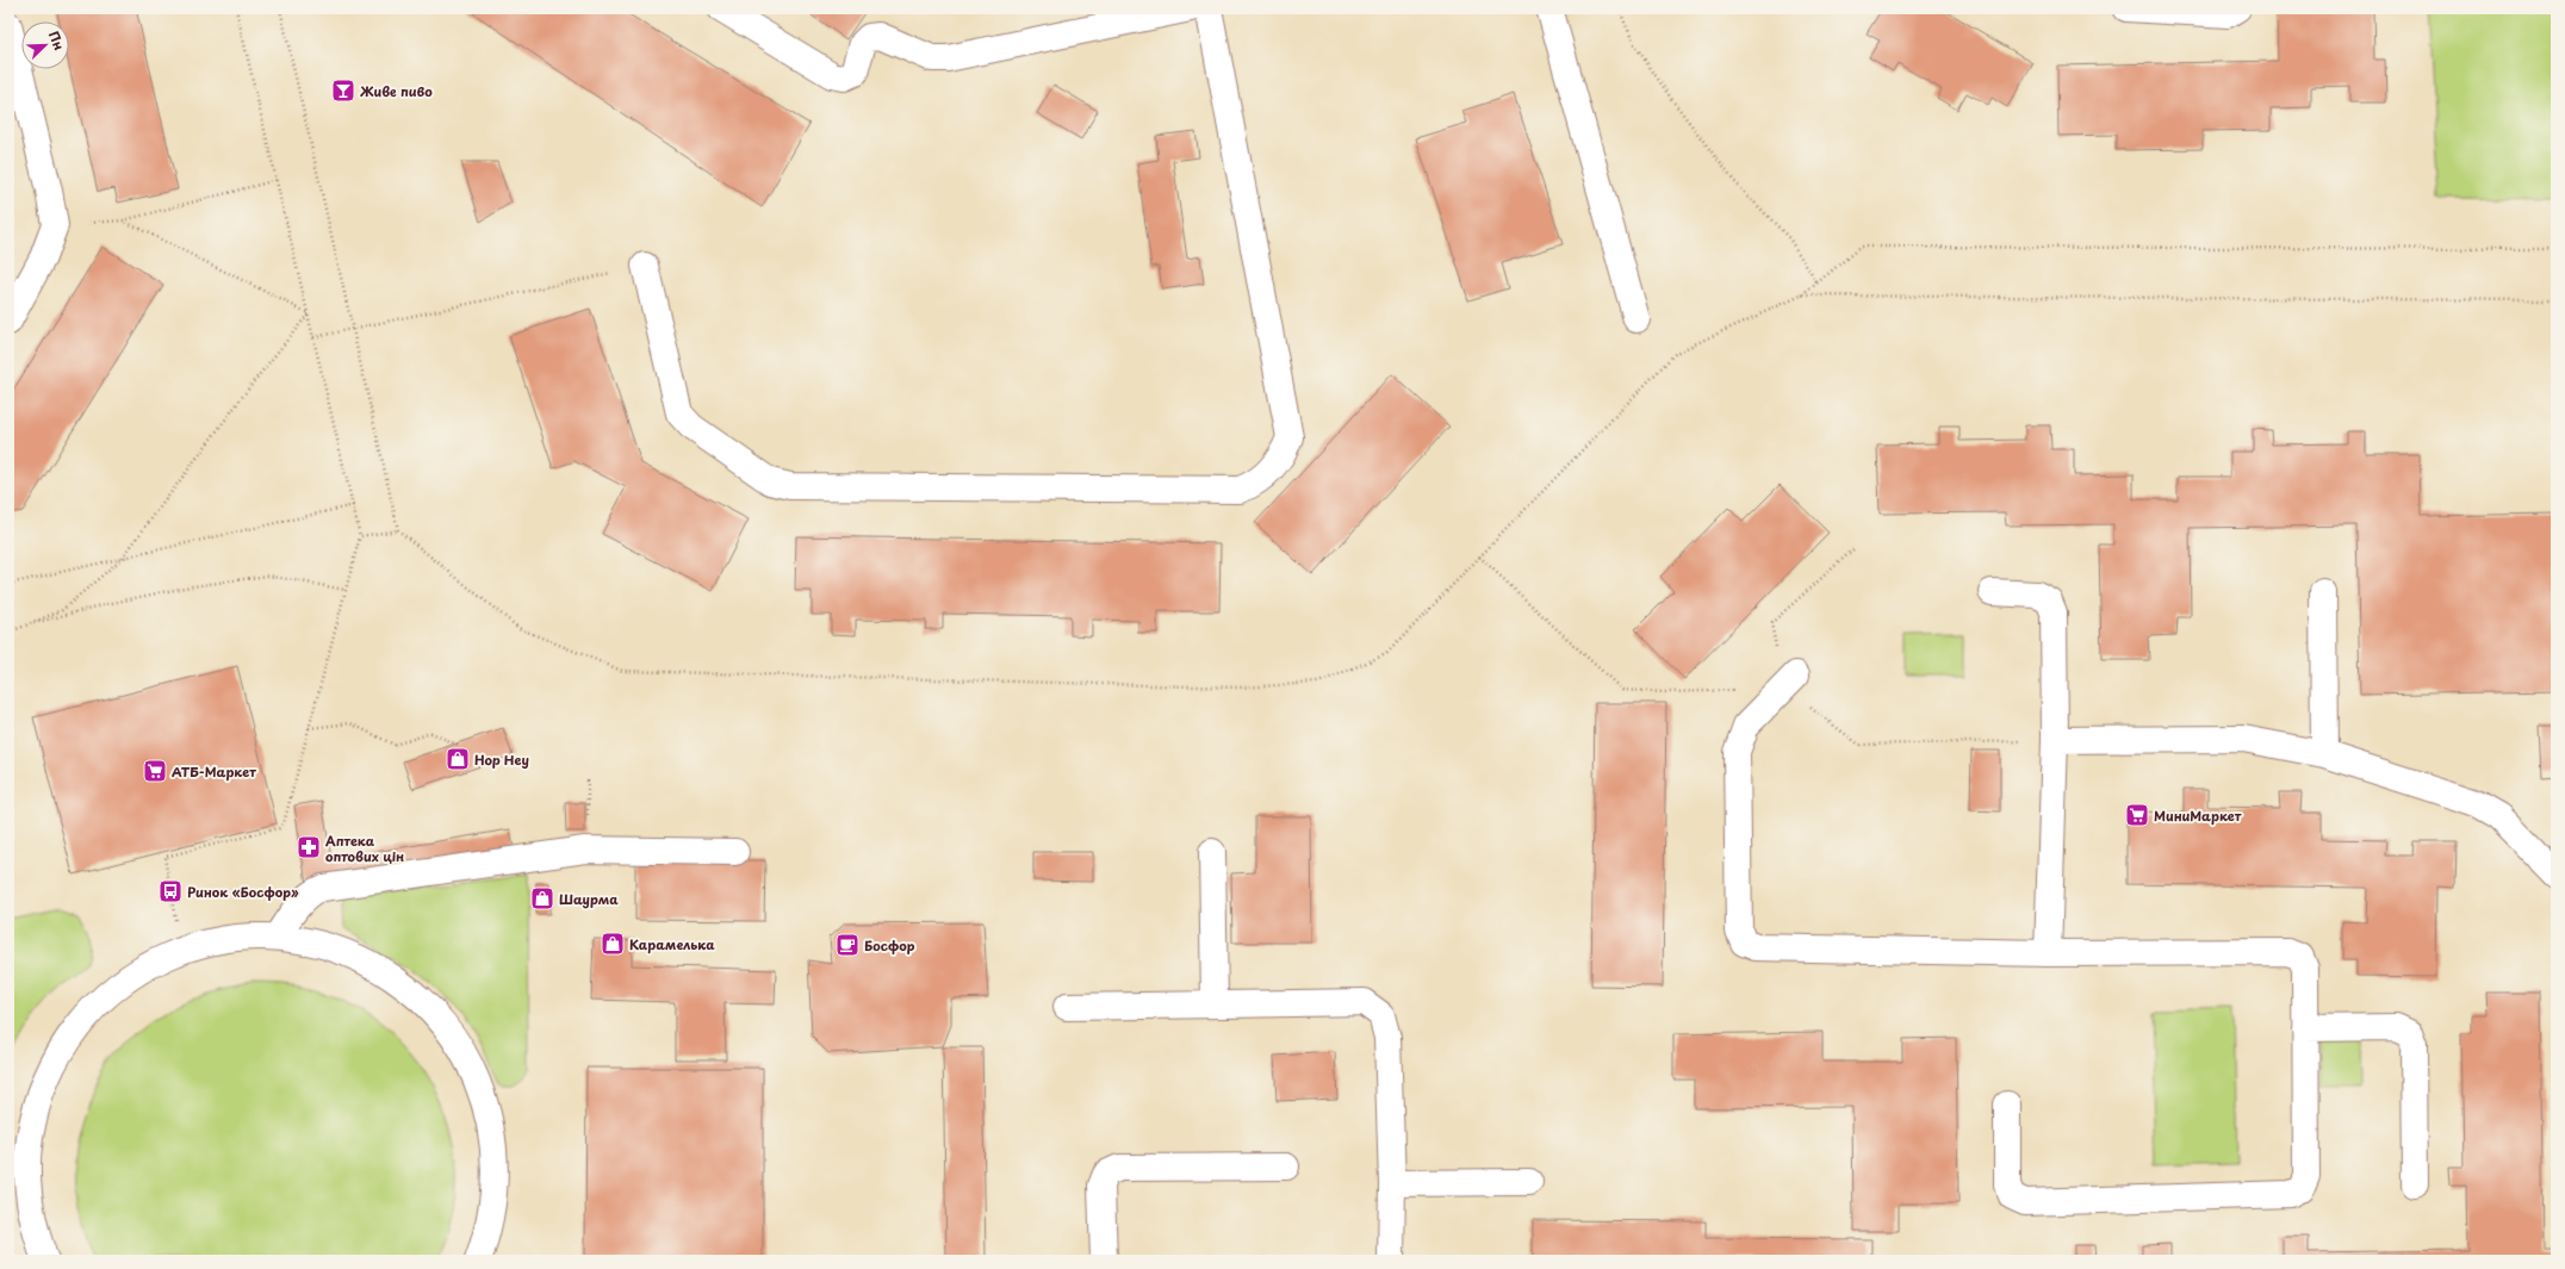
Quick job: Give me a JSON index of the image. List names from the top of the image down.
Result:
{
  "places": {
    "bar": ["Живе пиво"],
    "shop": ["Hop Hey", "Шаурма", "Карамелька"],
    "supermarket": ["АТБ-Маркет", "МиниМаркет"],
    "pharmacy": ["Аптека оптових цін"],
    "bus stop": ["Ринок «Босфор»"],
    "cafe": ["Босфор"]
  },
  "north": "top right"
}
